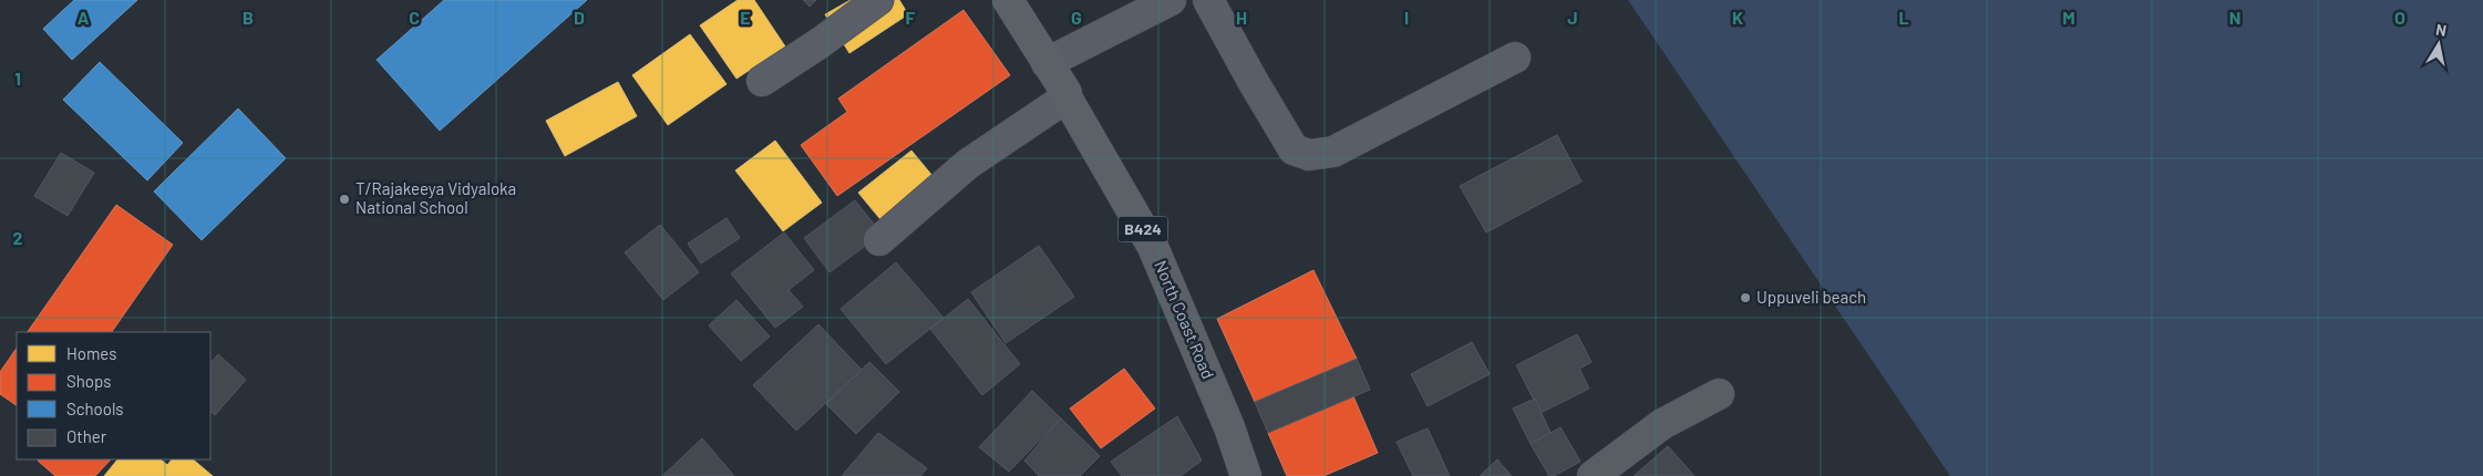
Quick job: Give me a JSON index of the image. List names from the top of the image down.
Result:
{
  "streets": {
    "main road": ["B424", "North Coast Road"]
  },
  "places": ["T/Rajakeeya Vidyaloka National School", "Uppuveli beach"],
  "legend": [
    "Homes",
    "Shops",
    "Schools",
    "Other"
  ],
  "north": "top",
  "grid": {
    "columns": [
      "A",
      "B",
      "C",
      "D",
      "E",
      "F",
      "G",
      "H",
      "I",
      "J",
      "K",
      "L",
      "M",
      "N",
      "O"
    ],
    "rows": ["1", "2"]
  }
}
